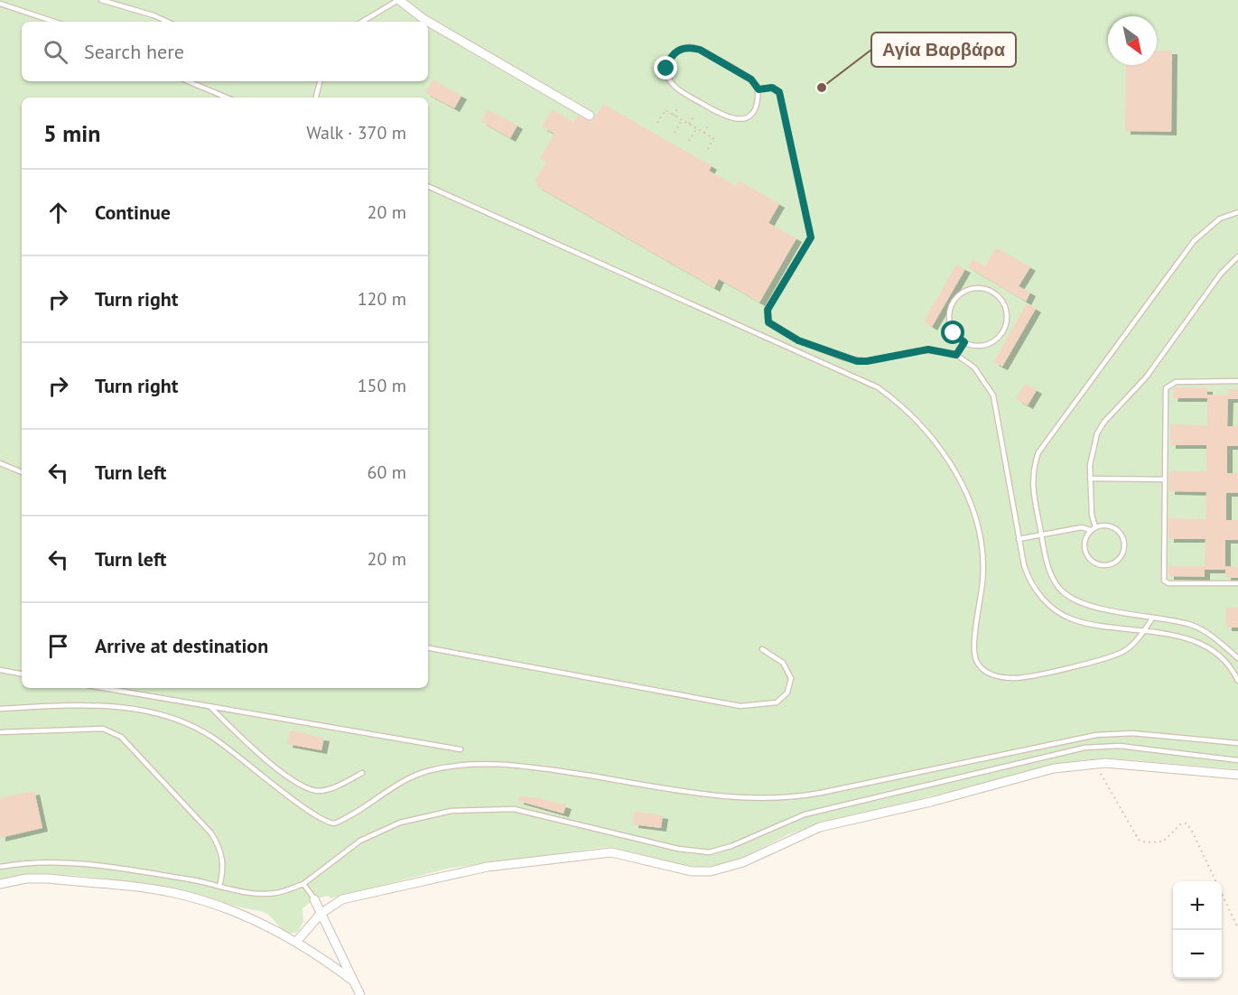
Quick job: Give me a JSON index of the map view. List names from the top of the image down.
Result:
{
  "places": ["Αγία Βαρβάρα"],
  "north": "bottom right",
  "page": {
    "search": "Search here",
    "heading": ["5 min", "Walk · 370 m"],
    "list": [
      ["Continue", "20 m"],
      ["Turn right", "120 m"],
      ["Turn right", "150 m"],
      ["Turn left", "60 m"],
      ["Turn left", "20 m"],
      "Arrive at destination"
    ],
    "map_buttons": ["+", "−"]
  }
}
